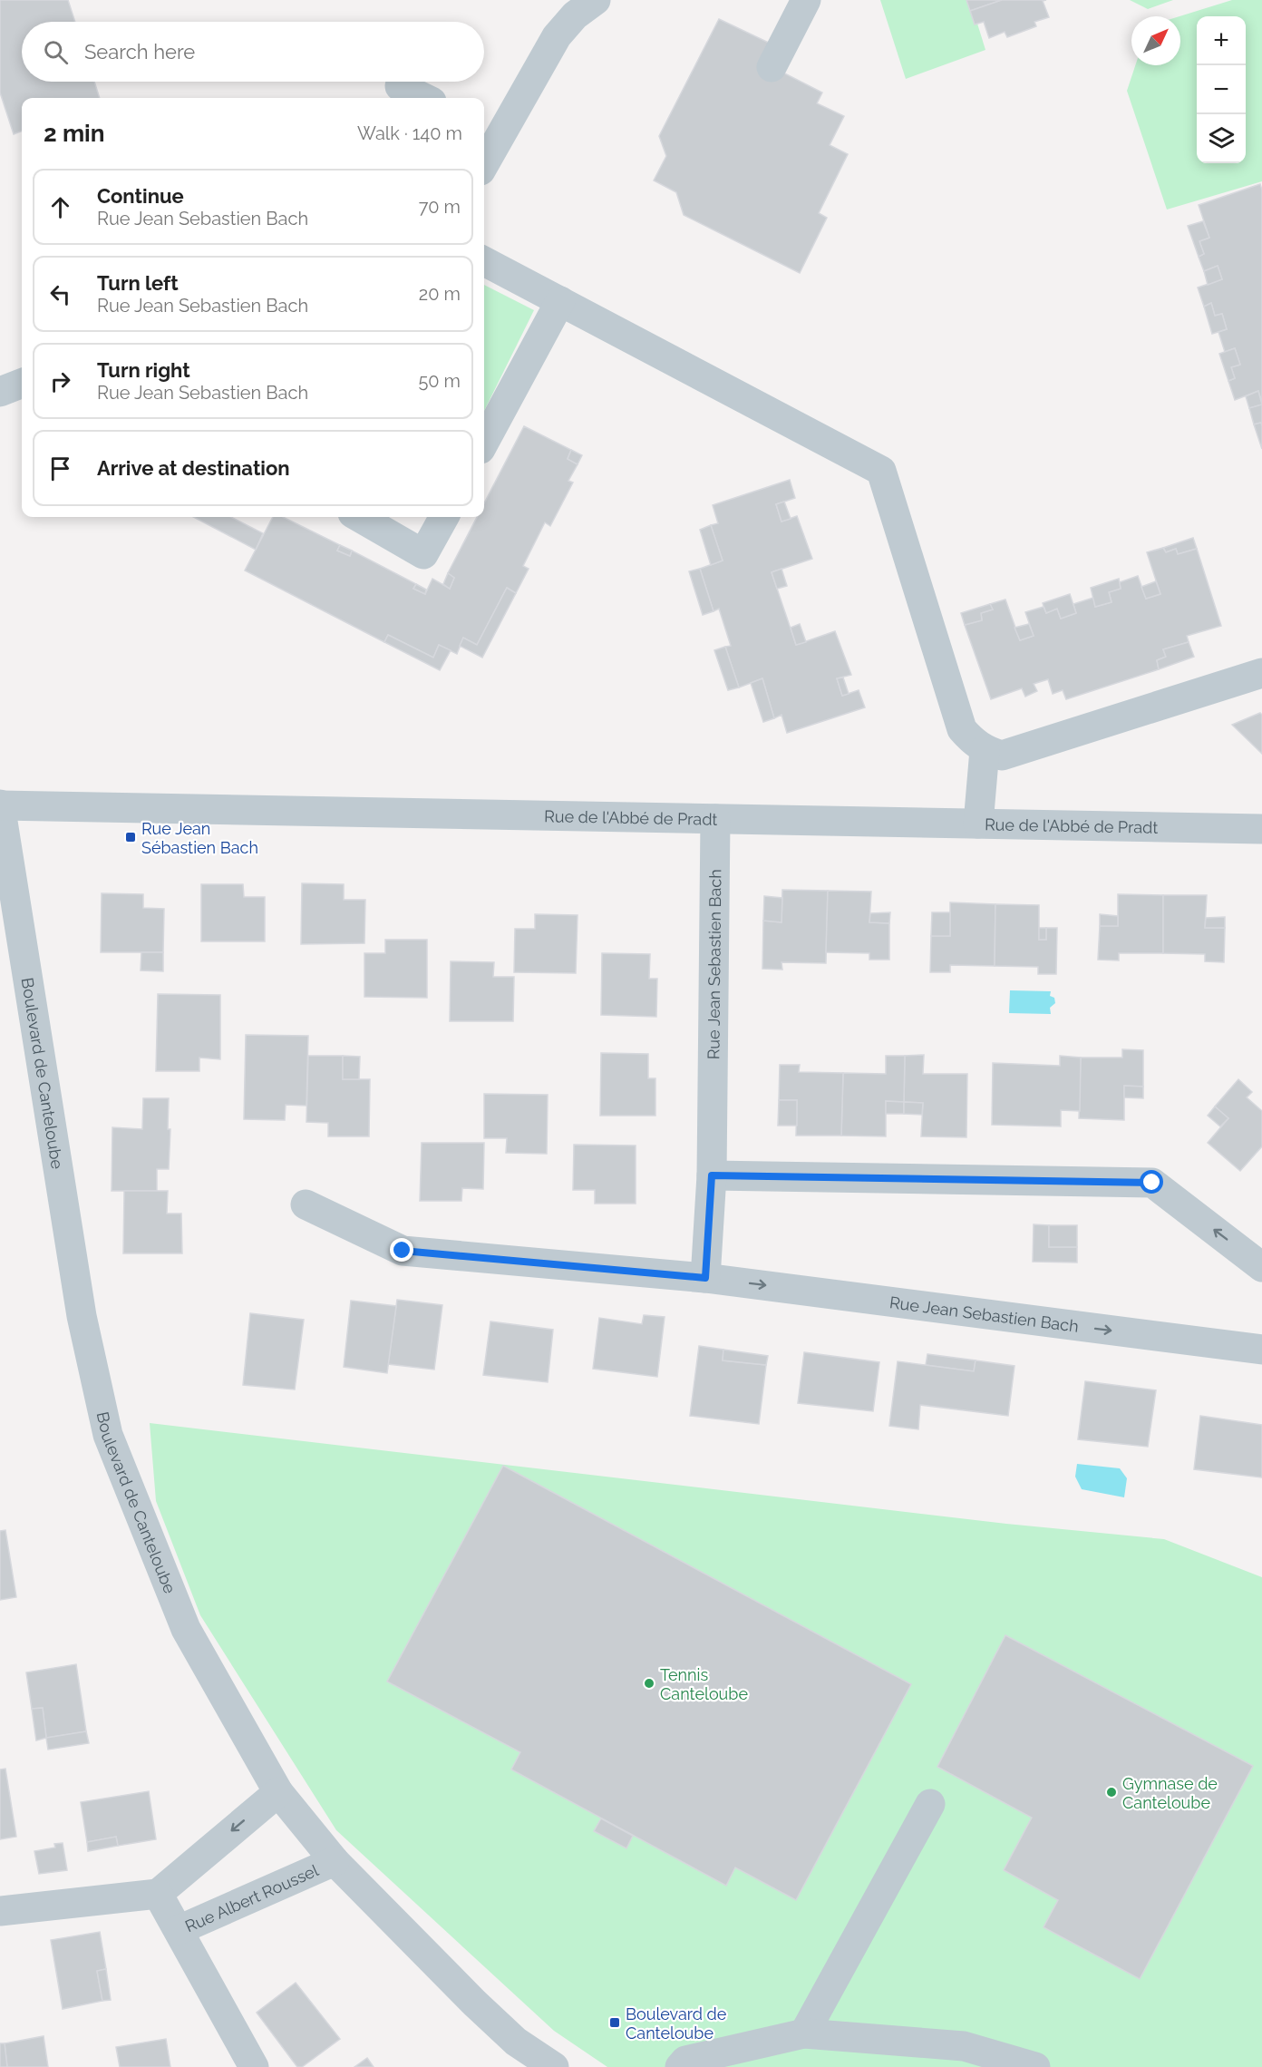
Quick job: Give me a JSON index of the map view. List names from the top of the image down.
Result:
{
  "streets": {
    "street": [
      "Rue de l'Abbé de Pradt",
      "Rue Jean Sebastien Bach",
      "Boulevard de Canteloube",
      "Rue Albert Roussel"
    ]
  },
  "crossings": [
    ["Rue de l'Abbé de Pradt", "Rue Jean Sebastien Bach"],
    ["Rue de l'Abbé de Pradt", "Boulevard de Canteloube"],
    ["Boulevard de Canteloube", "Rue Albert Roussel"]
  ],
  "places": {
    "transit": ["Rue Jean Sébastien Bach", "Boulevard de Canteloube"],
    "other": ["Tennis Canteloube", "Gymnase de Canteloube"]
  },
  "north": "top right",
  "page": {
    "map_buttons": ["+", "−"],
    "search": "Search here",
    "heading": ["2 min", "Walk · 140 m"],
    "list": [
      ["Continue", "Rue Jean Sebastien Bach", "70 m"],
      ["Turn left", "Rue Jean Sebastien Bach", "20 m"],
      ["Turn right", "Rue Jean Sebastien Bach", "50 m"],
      "Arrive at destination"
    ]
  }
}
